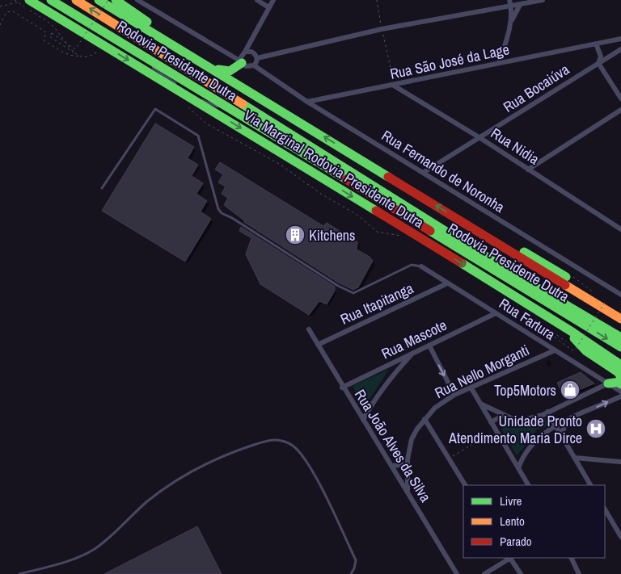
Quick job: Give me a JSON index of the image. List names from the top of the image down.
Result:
{
  "streets": {
    "highway": ["Rodovia Presidente Dutra", "Via Marginal Rodovia Presidente Dutra"],
    "street": [
      "Rua São José da Lage",
      "Rua Bocaiúva",
      "Rua Nidia",
      "Rua Fernando de Noronha",
      "Rua Itapitanga",
      "Rua Fartura",
      "Rua Mascote",
      "Rua Nello Morganti",
      "Rua João Alves da Silva"
    ]
  },
  "crossings": [
    ["Rua São José da Lage", "Rua Nidia"],
    ["Rua São José da Lage", "Rua Fernando de Noronha"],
    ["Rua Bocaiúva", "Rua Nidia"],
    ["Rua Bocaiúva", "Rua Fernando de Noronha"],
    ["Rua Itapitanga", "Rua Fartura"],
    ["Rua Itapitanga", "Rua João Alves da Silva"],
    ["Rua Fartura", "Rua Mascote"],
    ["Rua Fartura", "Rua Nello Morganti"],
    ["Rua Mascote", "Rua João Alves da Silva"],
    ["Rua Nello Morganti", "Rua João Alves da Silva"]
  ],
  "one_way": ["Via Marginal Rodovia Presidente Dutra"],
  "places": {
    "building": ["Kitchens"],
    "shop": ["Top5Motors"],
    "hospital": ["Unidade Pronto Atendimento Maria Dirce"]
  },
  "legend": ["Livre", "Lento", "Parado"]
}
